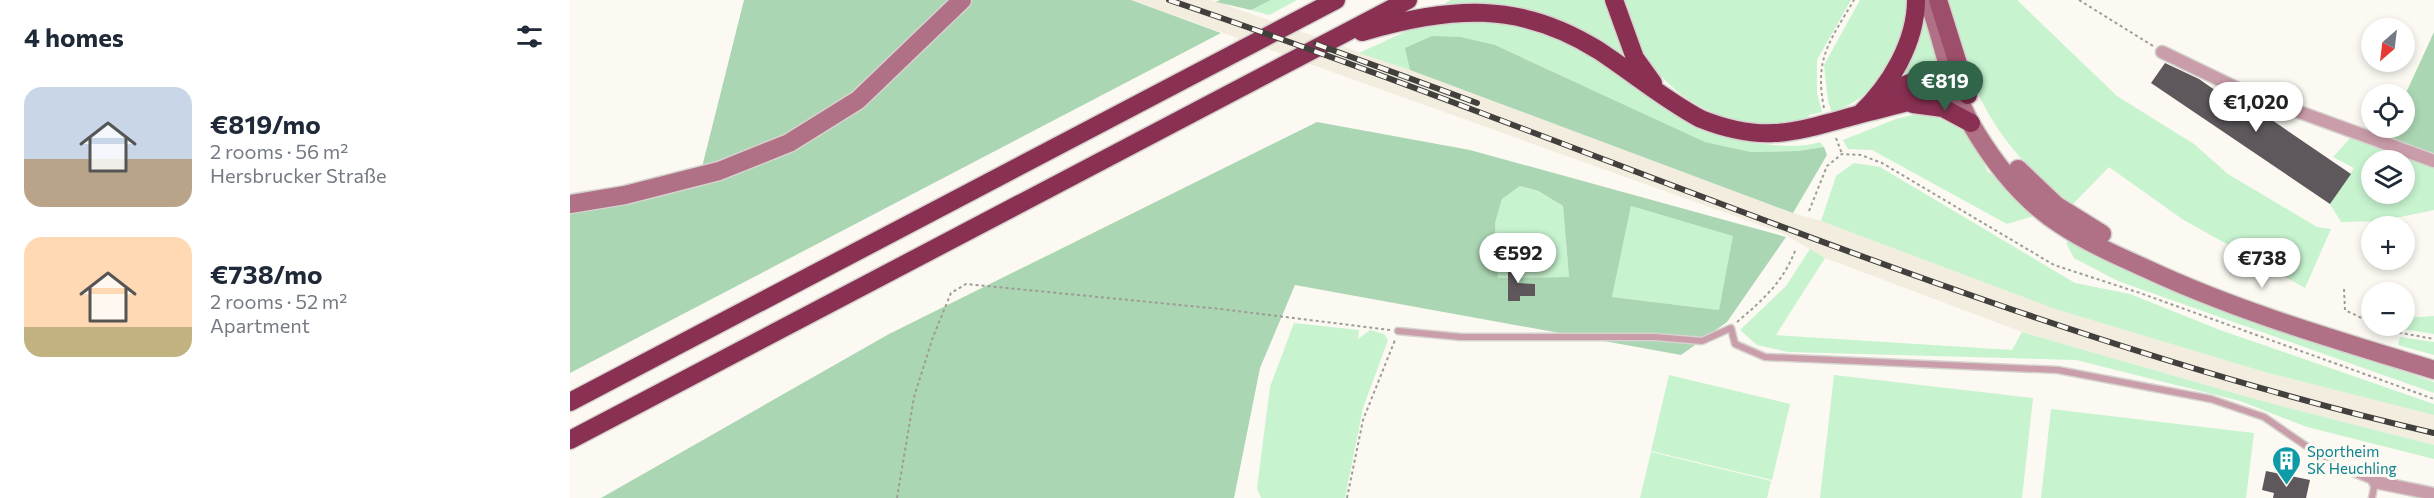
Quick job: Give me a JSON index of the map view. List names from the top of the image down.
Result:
{
  "places": {
    "building": ["Sportheim SK Heuchling"]
  },
  "north": "bottom left",
  "page": {
    "heading": "4 homes",
    "map_buttons": ["+", "−"],
    "price": [
      "€819",
      "€1,020",
      "€592",
      "€738"
    ],
    "list": [
      {
        "name": "€819/mo",
        "note": "2 rooms · 56 m² · Hersbrucker Straße"
      },
      {
        "name": "€738/mo",
        "note": "2 rooms · 52 m² · Apartment"
      }
    ]
  }
}
